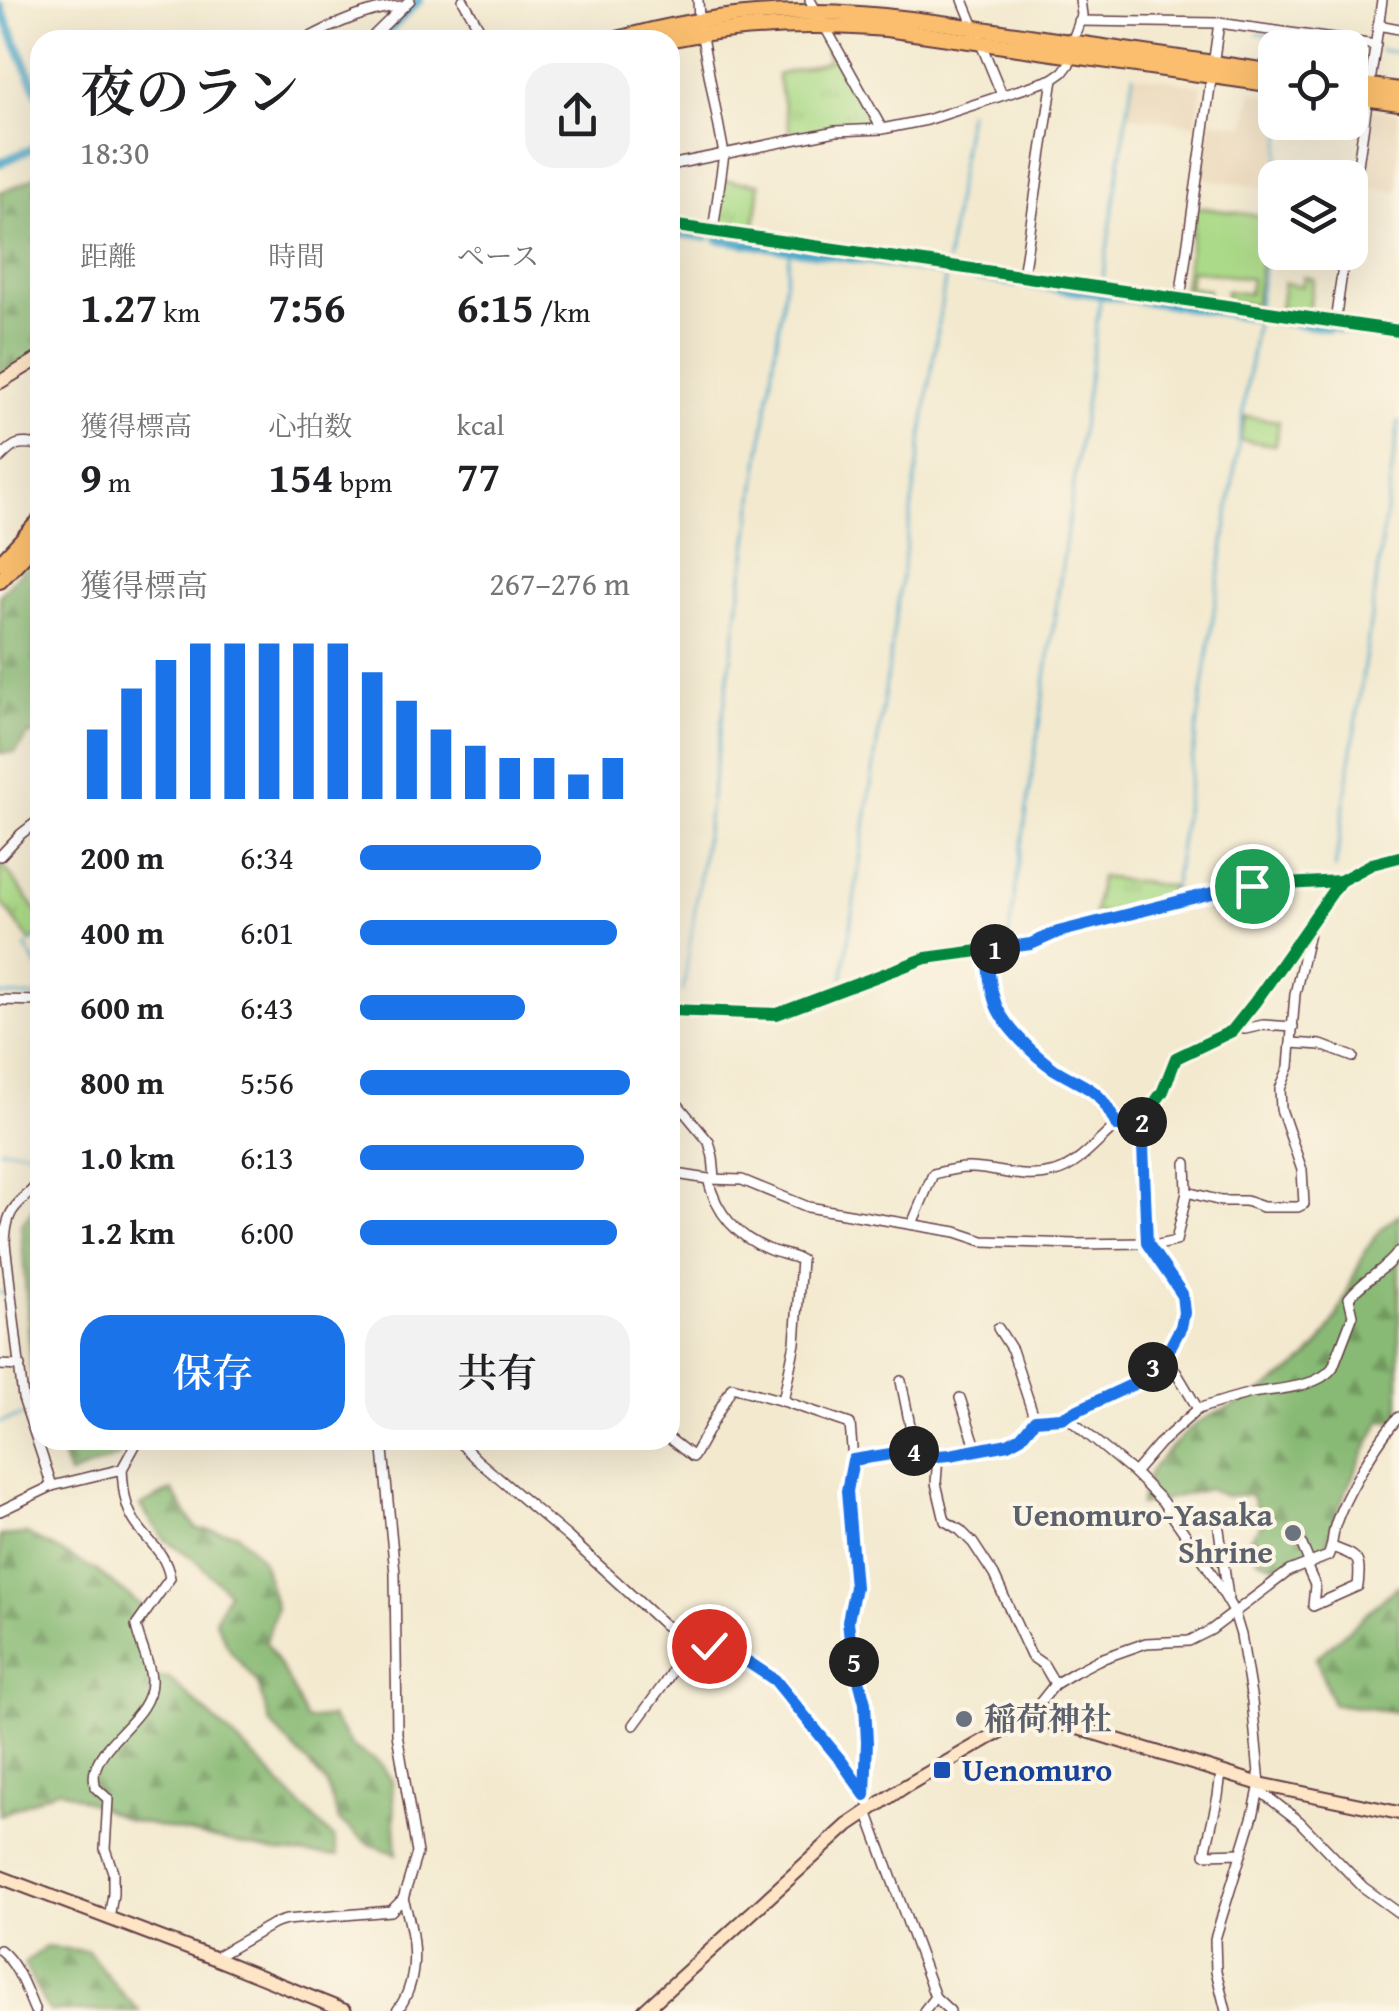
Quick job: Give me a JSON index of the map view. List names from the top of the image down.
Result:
{
  "places": {
    "other": ["Uenomuro-Yasaka Shrine", "稲荷神社"],
    "transit": ["Uenomuro"]
  },
  "page": {
    "heading": ["夜のラン", "18:30"],
    "stats": [
      ["距離", "1.27 km"],
      ["時間", "7:56"],
      ["ペース", "6:15 /km"],
      ["獲得標高", "9 m"],
      ["心拍数", "154 bpm"],
      ["kcal", "77"]
    ],
    "chart": ["獲得標高", "267–276 m"],
    "list": [
      {
        "name": "200 m",
        "note": "6:34"
      },
      {
        "name": "400 m",
        "note": "6:01"
      },
      {
        "name": "600 m",
        "note": "6:43"
      },
      {
        "name": "800 m",
        "note": "5:56"
      },
      {
        "name": "1.0 km",
        "note": "6:13"
      },
      {
        "name": "1.2 km",
        "note": "6:00"
      }
    ],
    "pins": [
      "1",
      "2",
      "3",
      "4",
      "5"
    ],
    "buttons": ["保存", "共有"]
  }
}
